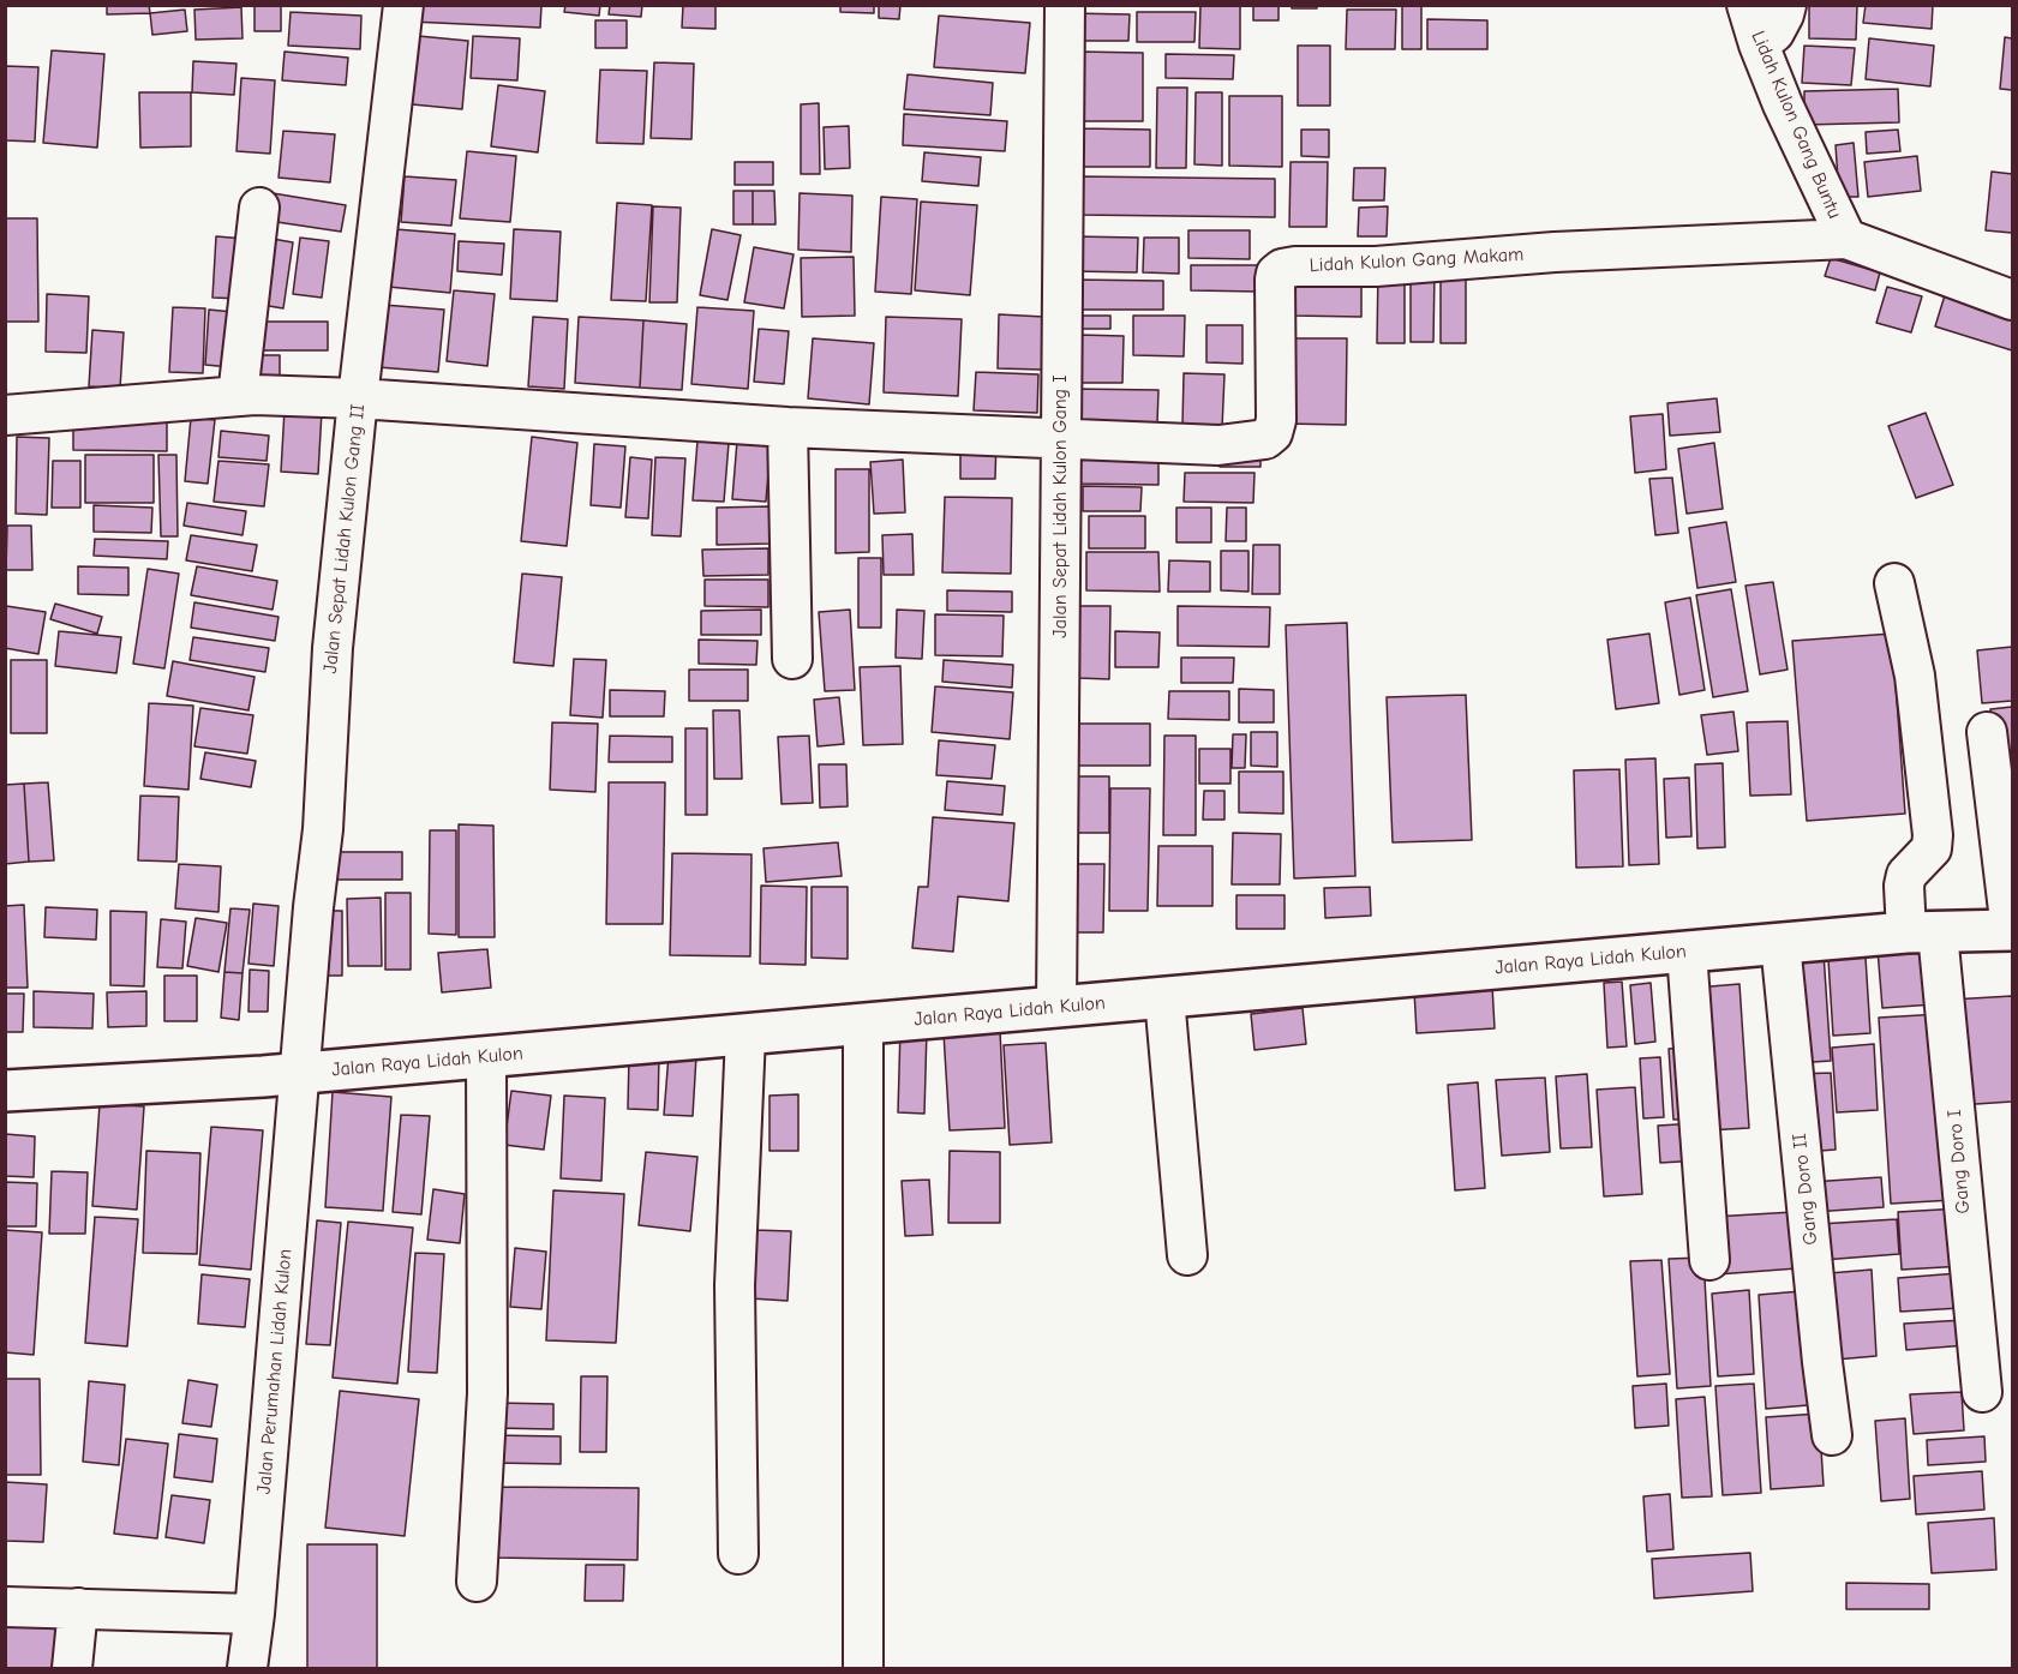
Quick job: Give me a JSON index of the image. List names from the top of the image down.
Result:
{
  "streets": {
    "main road": ["Jalan Raya Lidah Kulon"],
    "street": [
      "Lidah Kulon Gang Buntu",
      "Lidah Kulon Gang Makam",
      "Jalan Sepat Lidah Kulon Gang I",
      "Jalan Sepat Lidah Kulon Gang II",
      "Gang Doro I",
      "Gang Doro II",
      "Jalan Perumahan Lidah Kulon"
    ]
  },
  "crossings": [
    ["Lidah Kulon Gang Buntu", "Lidah Kulon Gang Makam"],
    ["Lidah Kulon Gang Makam", "Jalan Sepat Lidah Kulon Gang I"],
    ["Jalan Sepat Lidah Kulon Gang I", "Jalan Raya Lidah Kulon"],
    ["Jalan Sepat Lidah Kulon Gang II", "Jalan Raya Lidah Kulon"],
    ["Jalan Sepat Lidah Kulon Gang II", "Jalan Perumahan Lidah Kulon"],
    ["Jalan Raya Lidah Kulon", "Gang Doro I"],
    ["Jalan Raya Lidah Kulon", "Gang Doro II"],
    ["Jalan Raya Lidah Kulon", "Jalan Perumahan Lidah Kulon"]
  ]
}
